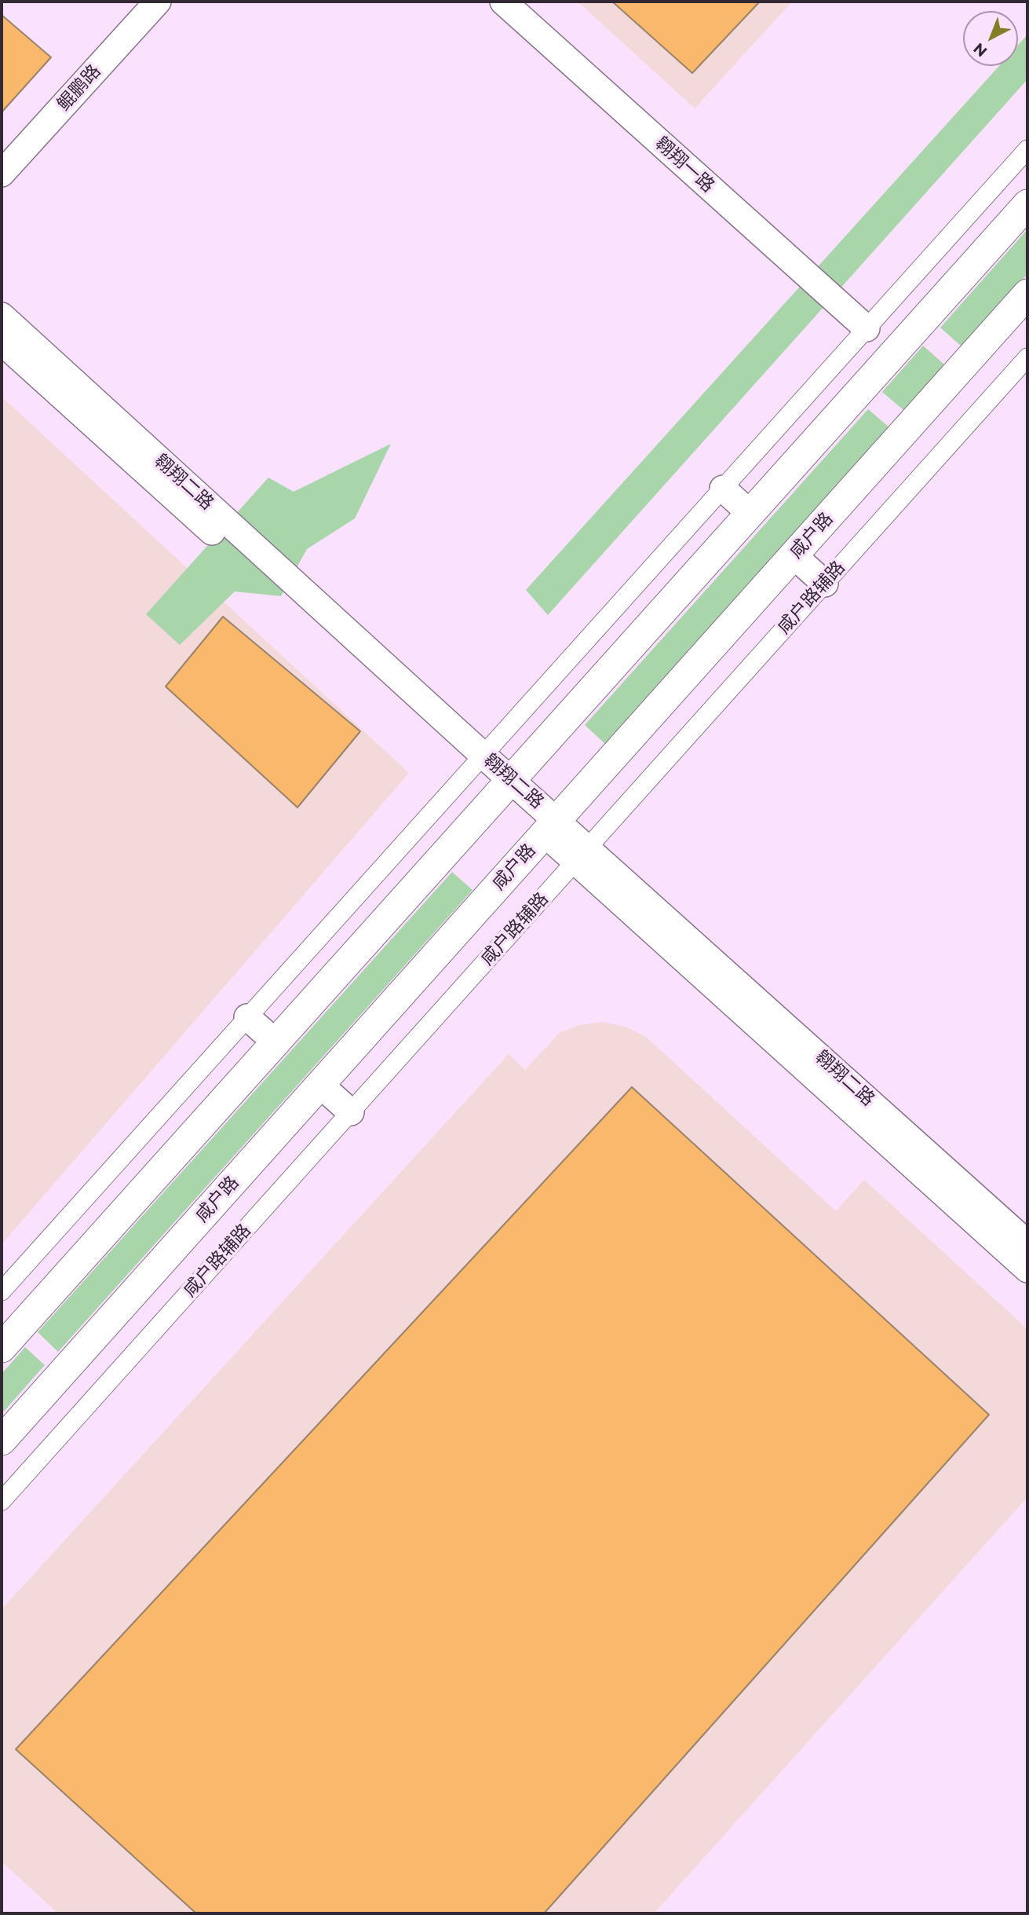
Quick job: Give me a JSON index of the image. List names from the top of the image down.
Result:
{
  "streets": {
    "main road": ["咸户路"],
    "street": [
      "鲲鹏路",
      "翱翔一路",
      "翱翔二路",
      "咸户路辅路"
    ]
  },
  "crossings": [
    ["翱翔二路", "咸户路"],
    ["翱翔二路", "咸户路辅路"]
  ],
  "north": "bottom left"
}
